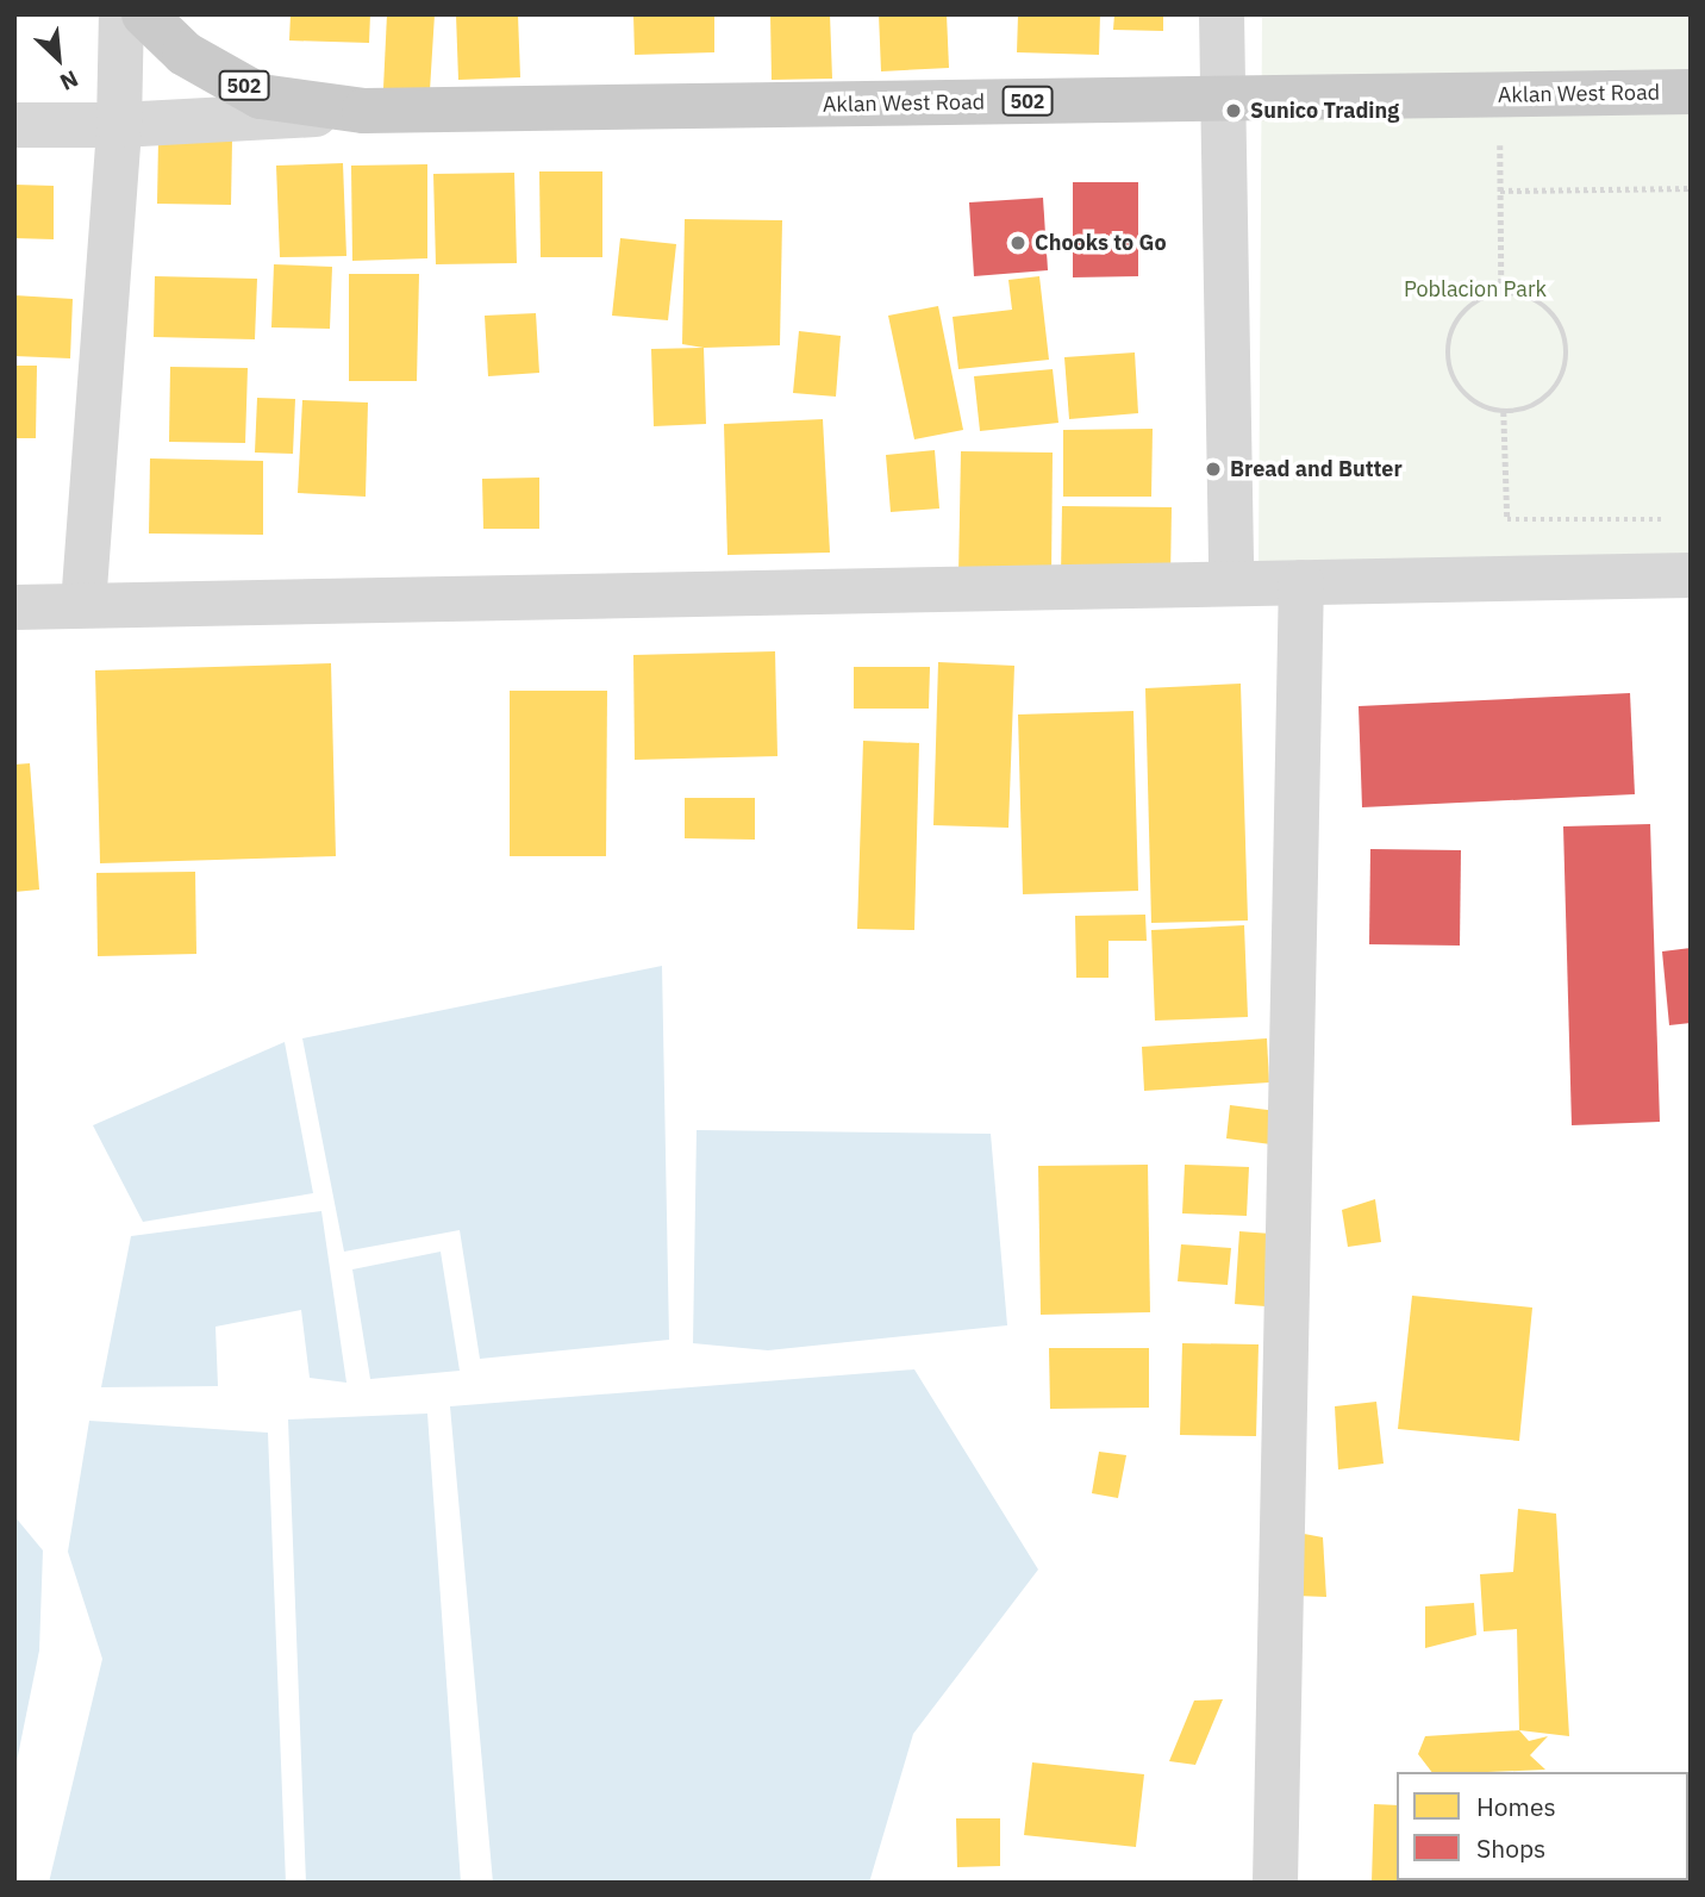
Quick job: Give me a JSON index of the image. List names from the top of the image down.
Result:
{
  "streets": {
    "main road": ["502", "Aklan West Road"]
  },
  "parks": ["Poblacion Park"],
  "places": ["Sunico Trading", "Chooks to Go", "Bread and Butter"],
  "legend": ["Homes", "Shops"],
  "north": "bottom right"
}
